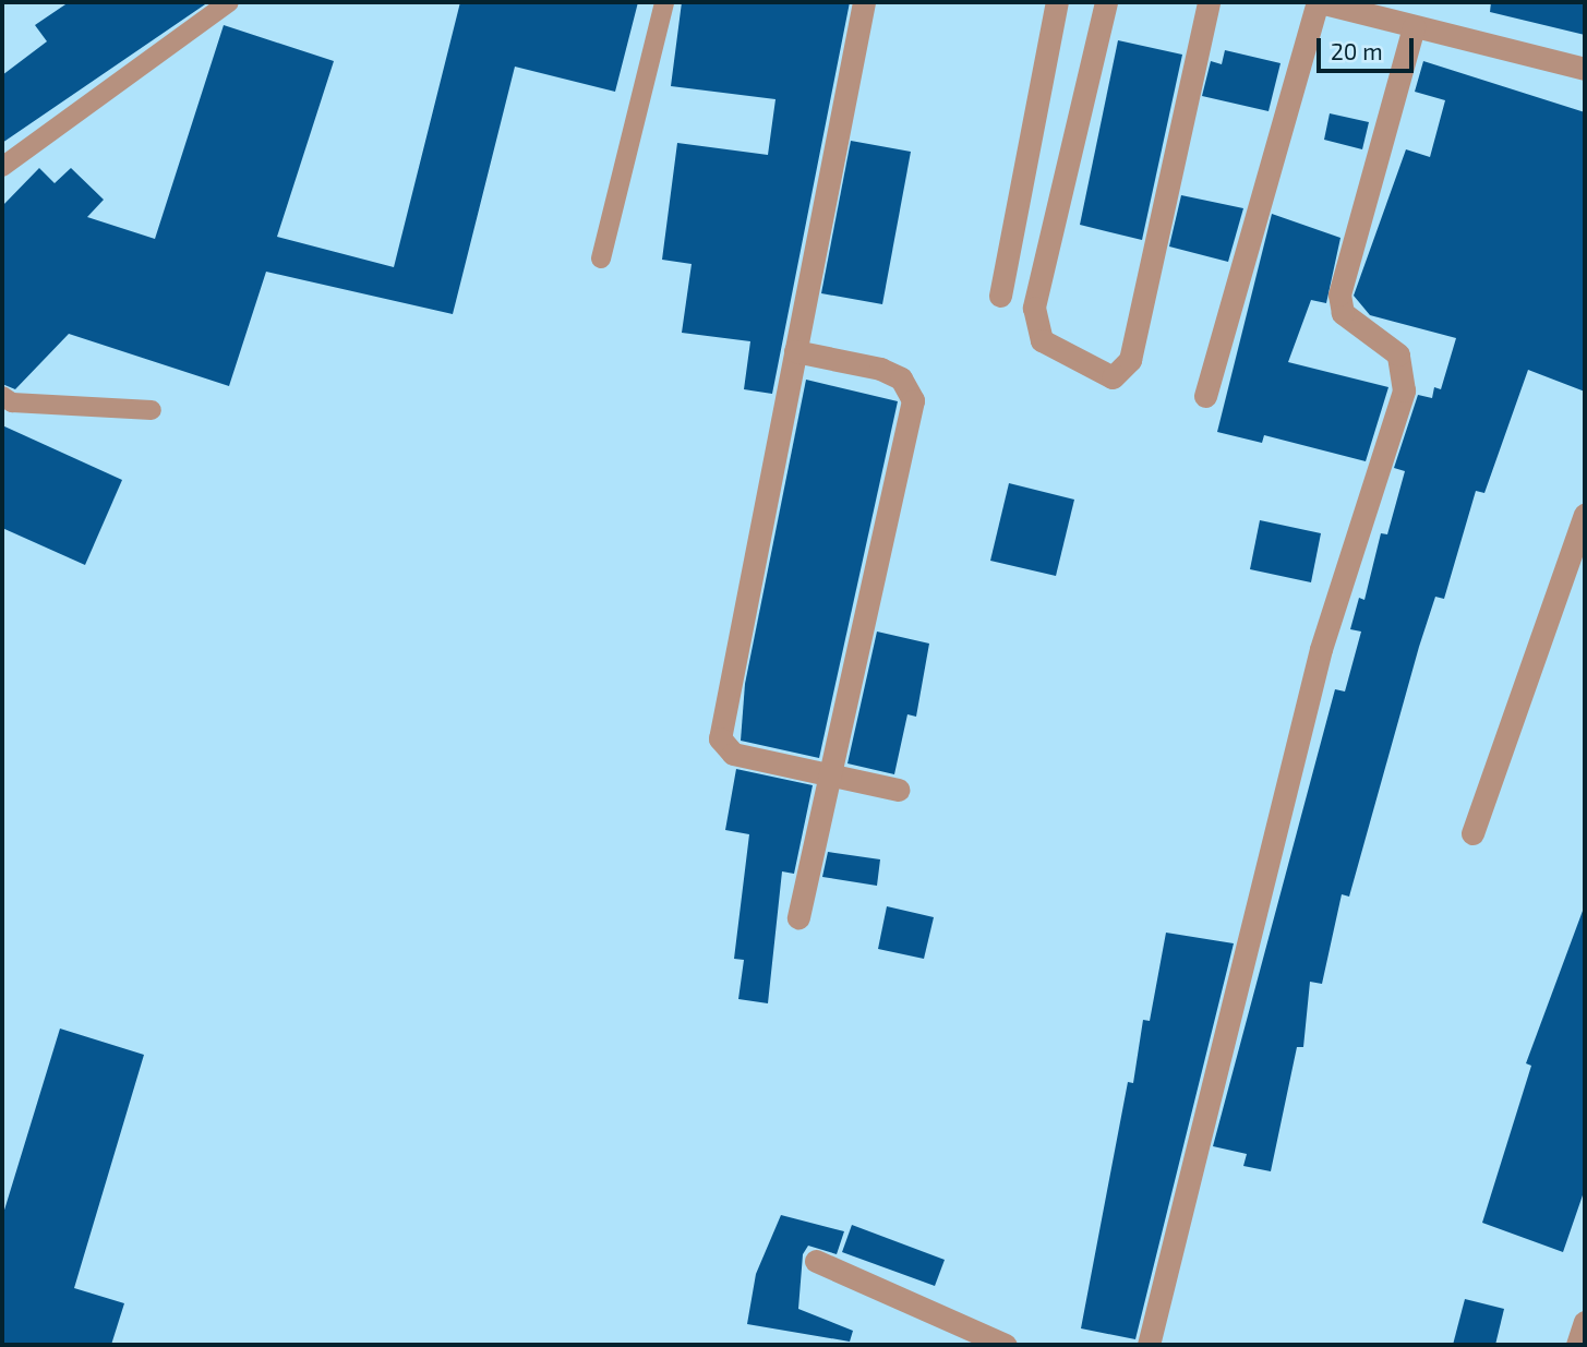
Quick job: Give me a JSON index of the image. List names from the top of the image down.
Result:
{
  "scale_bar": "20 m"
}
